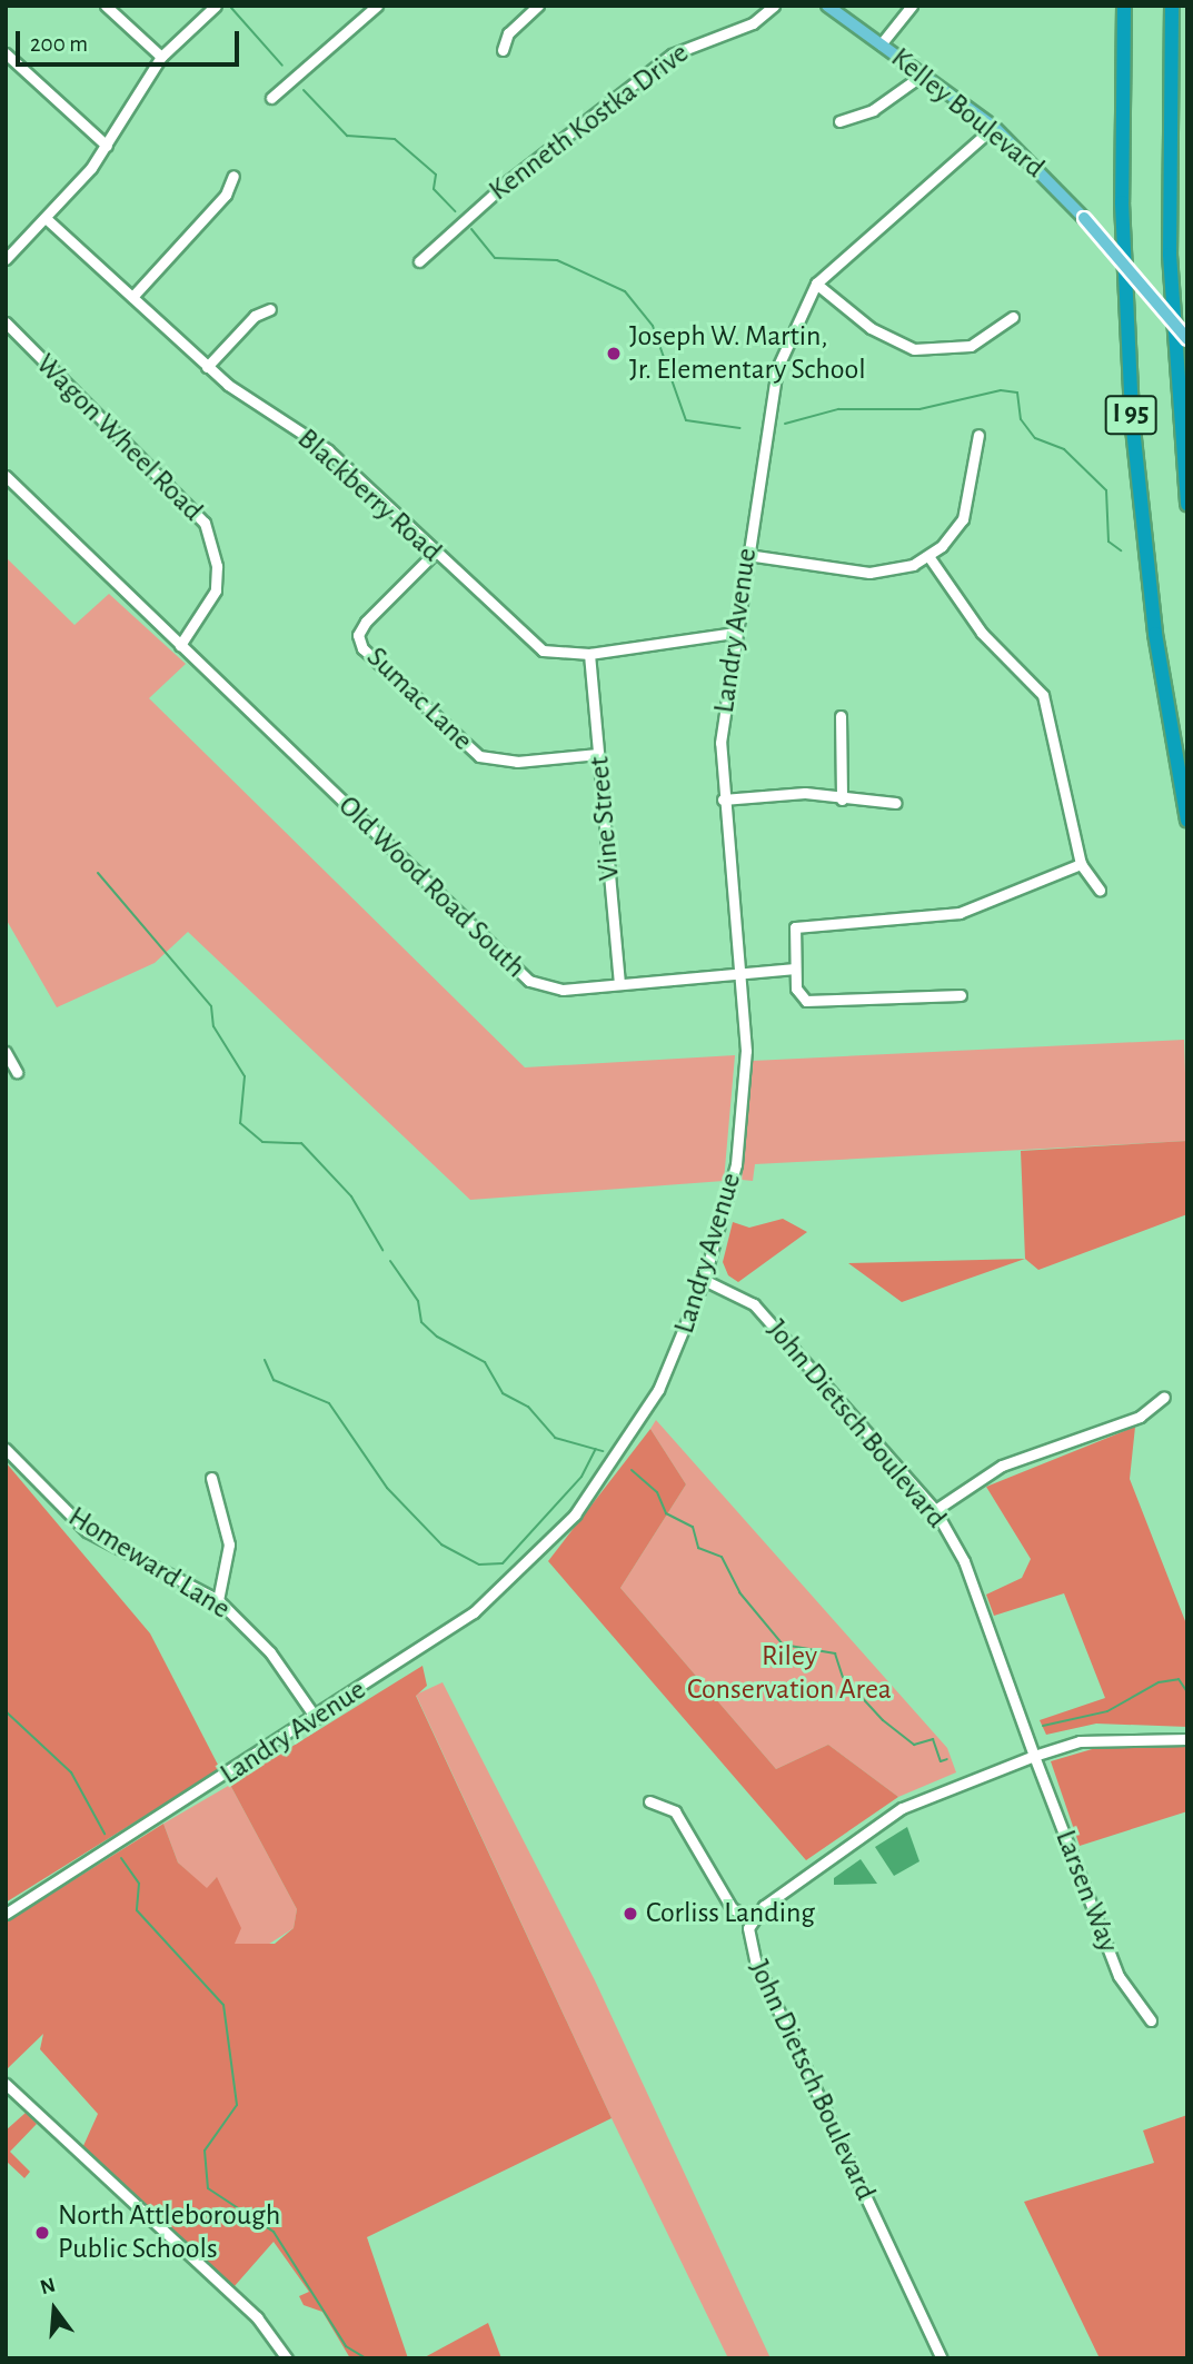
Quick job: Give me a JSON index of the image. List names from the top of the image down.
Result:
{
  "streets": {
    "highway": ["I 95"],
    "main road": ["Kelley Boulevard"],
    "street": [
      "Kenneth Kostka Drive",
      "Wagon Wheel Road",
      "Blackberry Road",
      "Landry Avenue",
      "Sumac Lane",
      "Vine Street",
      "Old Wood Road South",
      "John Dietsch Boulevard",
      "Homeward Lane",
      "Larsen Way"
    ]
  },
  "crossings": [
    ["Kelley Boulevard", "Landry Avenue"],
    ["Wagon Wheel Road", "Old Wood Road South"],
    ["Blackberry Road", "Landry Avenue"],
    ["Blackberry Road", "Sumac Lane"],
    ["Blackberry Road", "Vine Street"],
    ["Landry Avenue", "Old Wood Road South"],
    ["Landry Avenue", "John Dietsch Boulevard"],
    ["Landry Avenue", "Homeward Lane"],
    ["Sumac Lane", "Vine Street"],
    ["Vine Street", "Old Wood Road South"],
    ["John Dietsch Boulevard", "Larsen Way"]
  ],
  "parks": ["Riley Conservation Area"],
  "places": ["Joseph W. Martin, Jr. Elementary School", "Corliss Landing", "North Attleborough Public Schools"],
  "scale_bar": "200 m",
  "north": "top"
}
